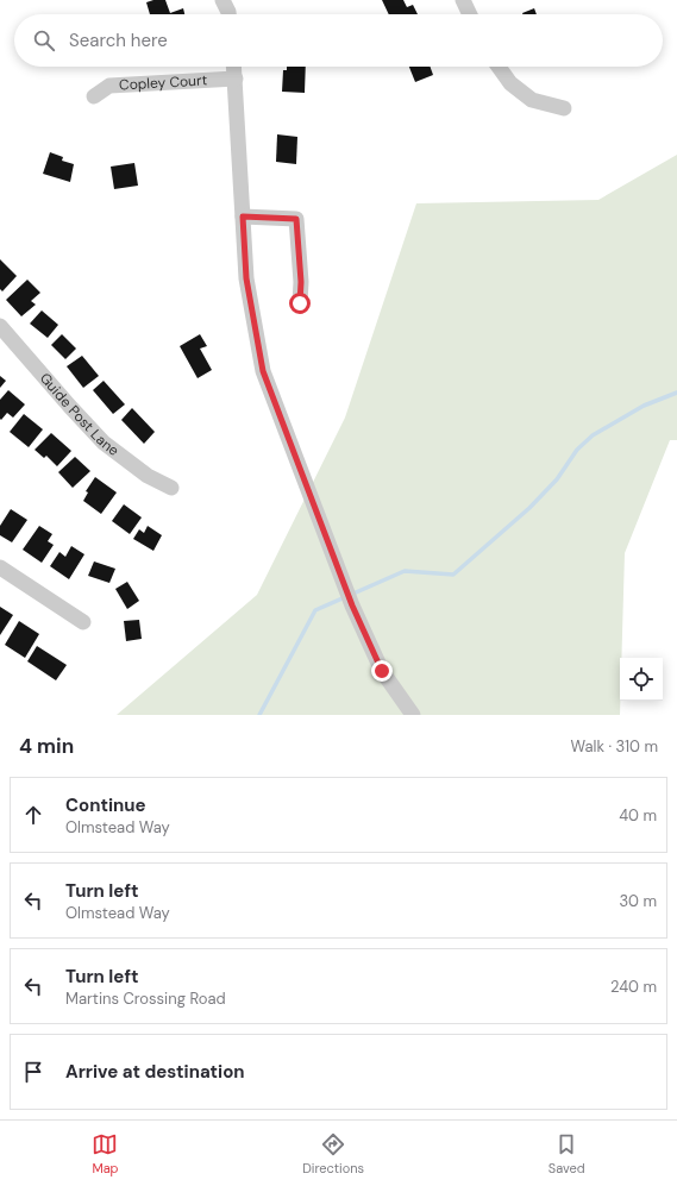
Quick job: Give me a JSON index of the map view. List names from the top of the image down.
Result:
{
  "streets": {
    "street": ["Copley Court", "Guide Post Lane"]
  },
  "page": {
    "search": "Search here",
    "heading": ["4 min", "Walk · 310 m"],
    "list": [
      ["Continue", "Olmstead Way", "40 m"],
      ["Turn left", "Olmstead Way", "30 m"],
      ["Turn left", "Martins Crossing Road", "240 m"],
      "Arrive at destination"
    ],
    "nav": ["Map", "Directions", "Saved"]
  }
}
